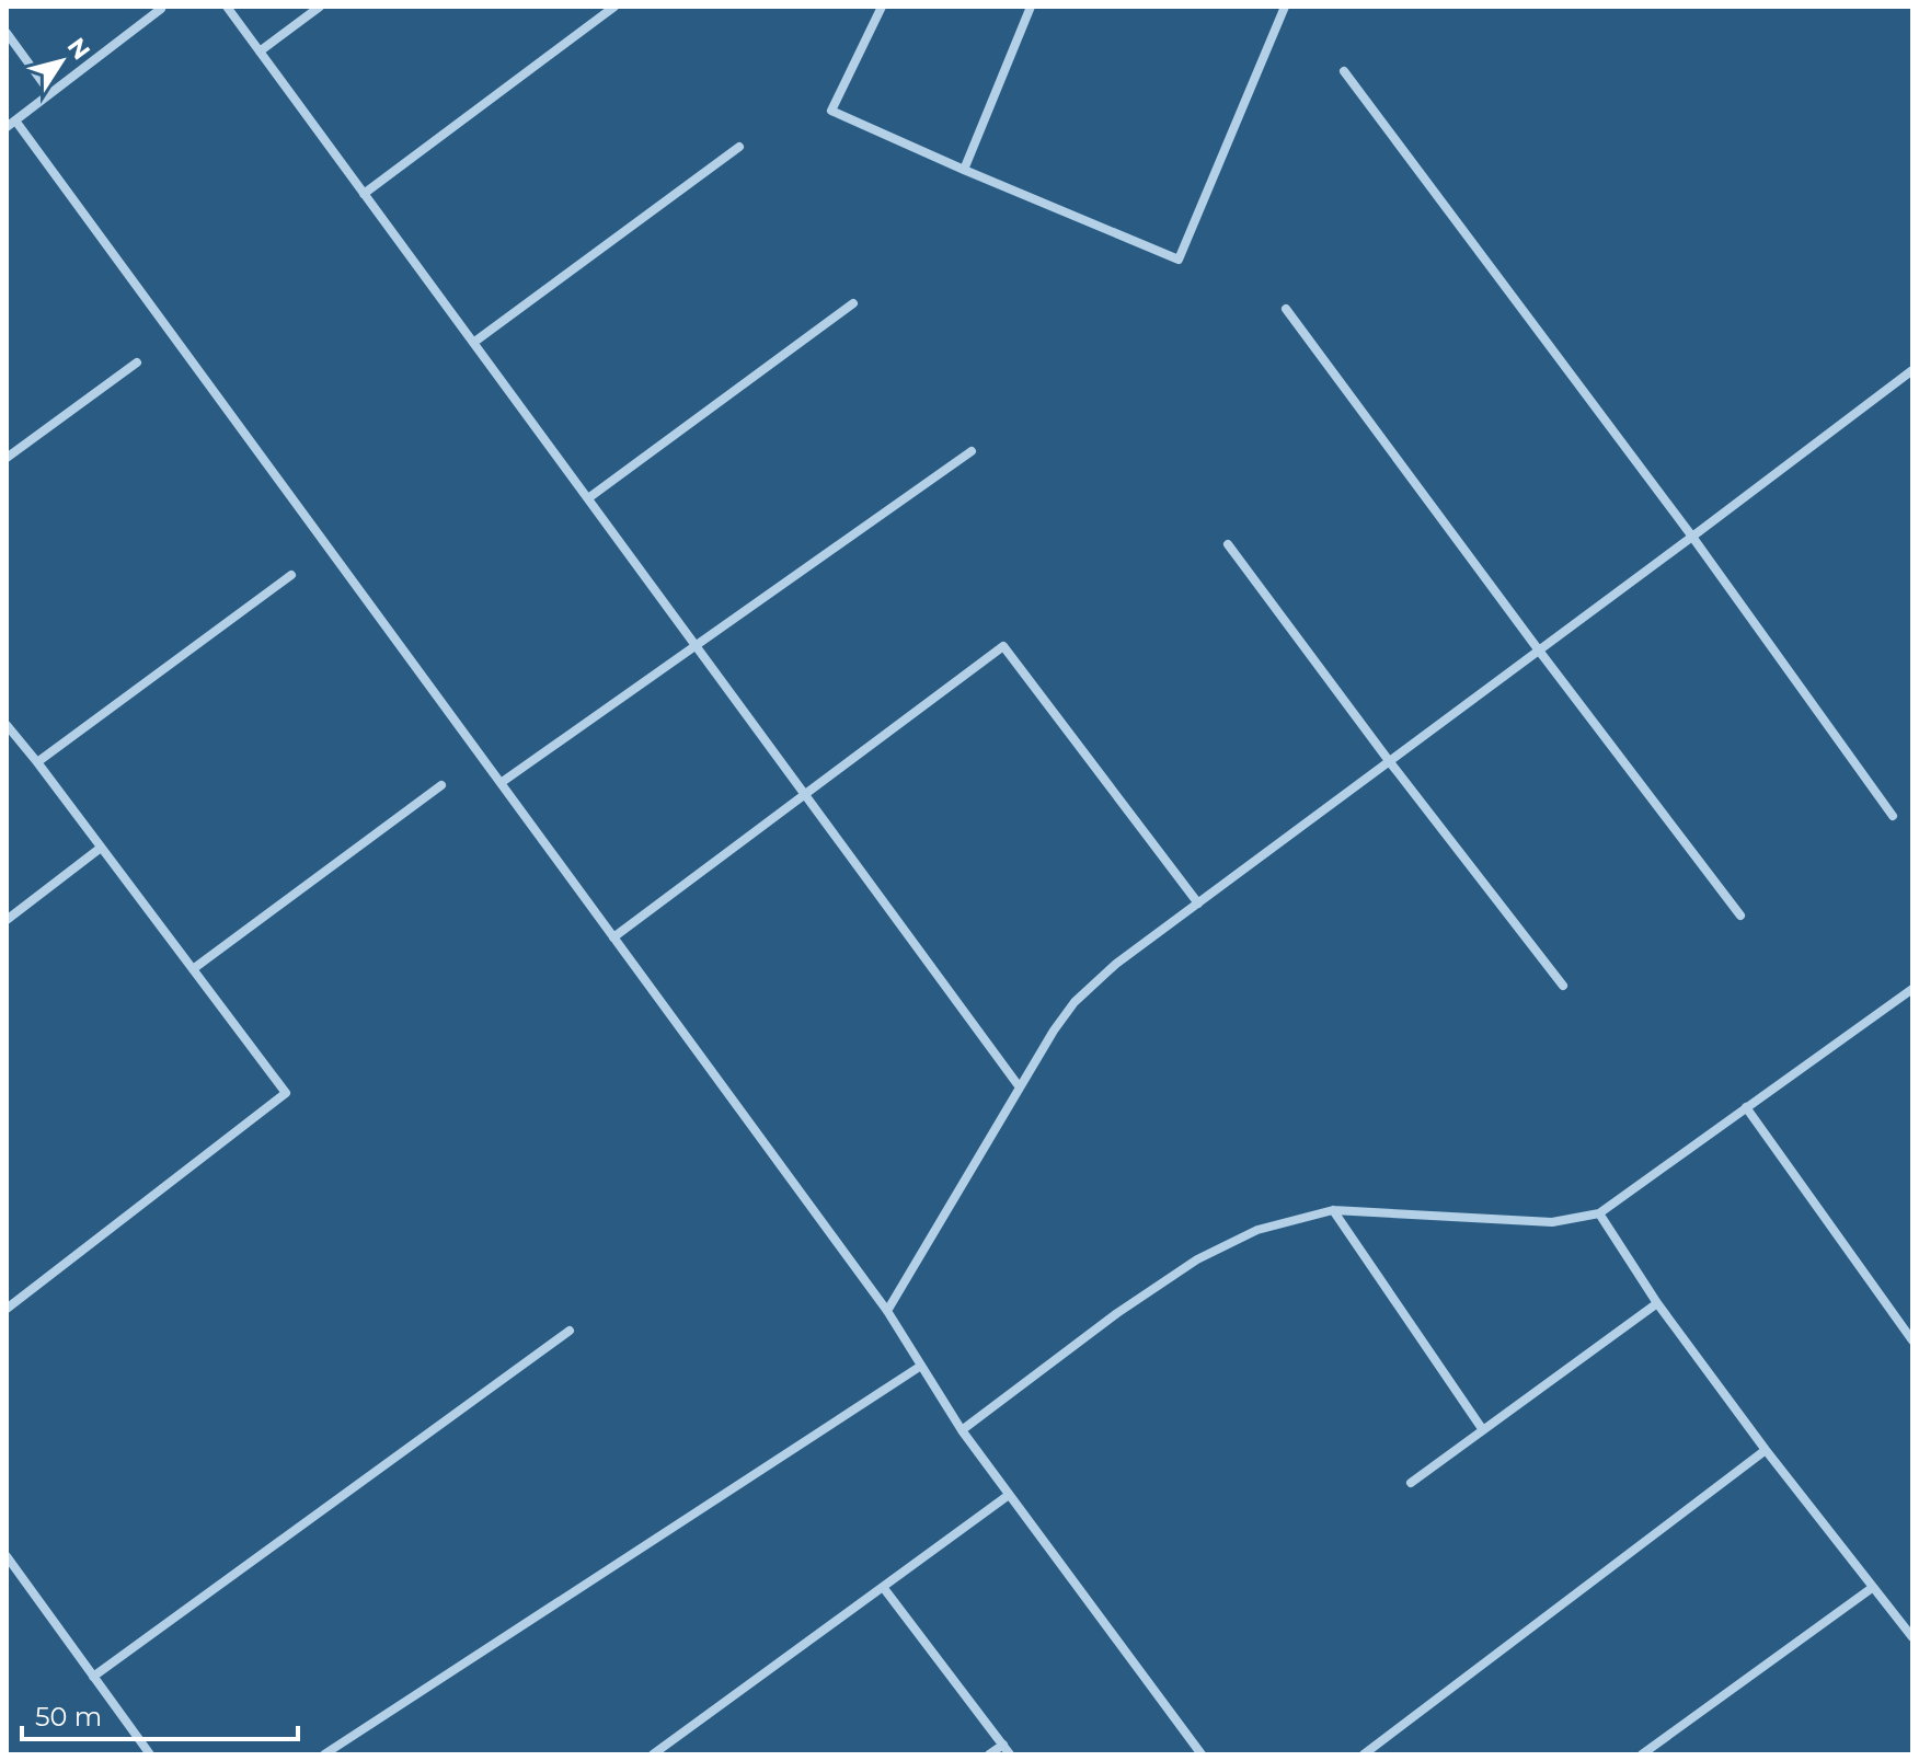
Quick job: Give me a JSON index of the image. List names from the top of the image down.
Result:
{
  "scale_bar": "50 m",
  "north": "top right"
}
